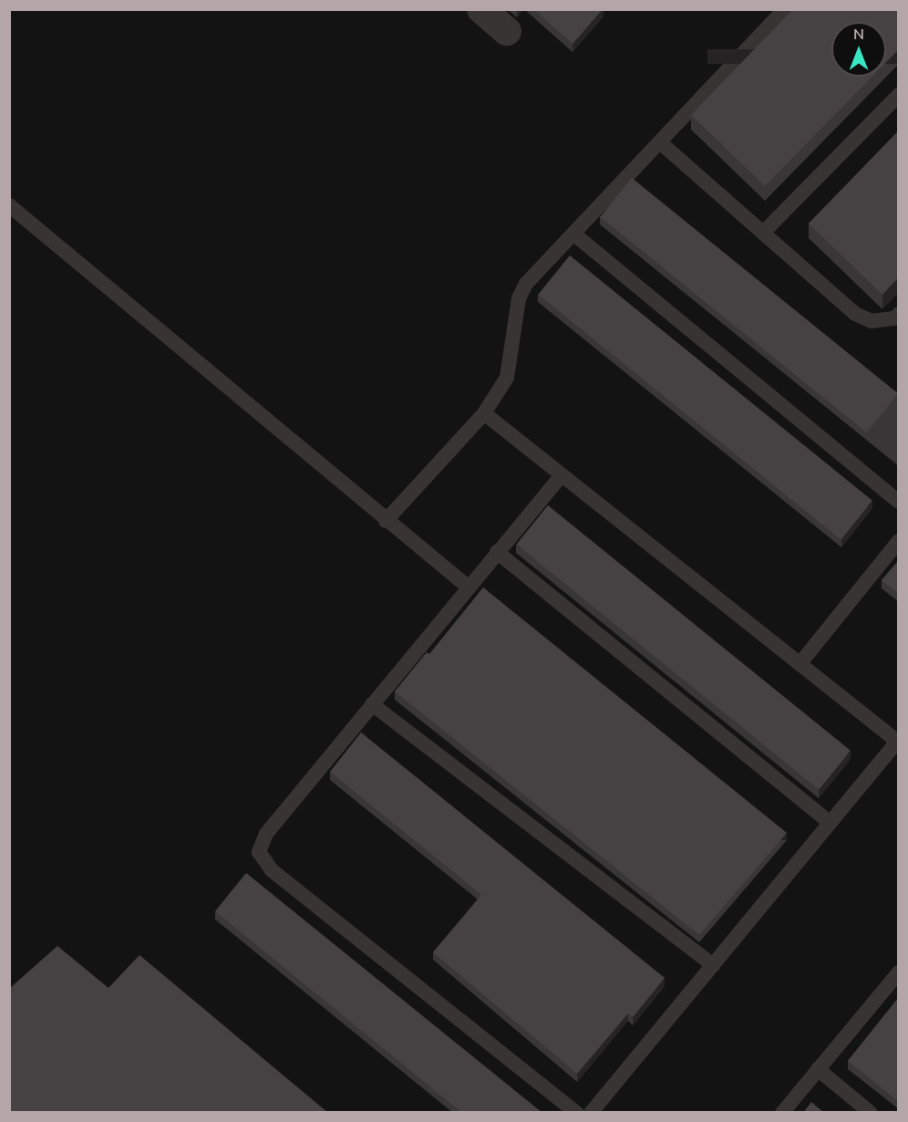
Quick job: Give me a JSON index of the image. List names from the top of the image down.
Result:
{
  "north": "top"
}
